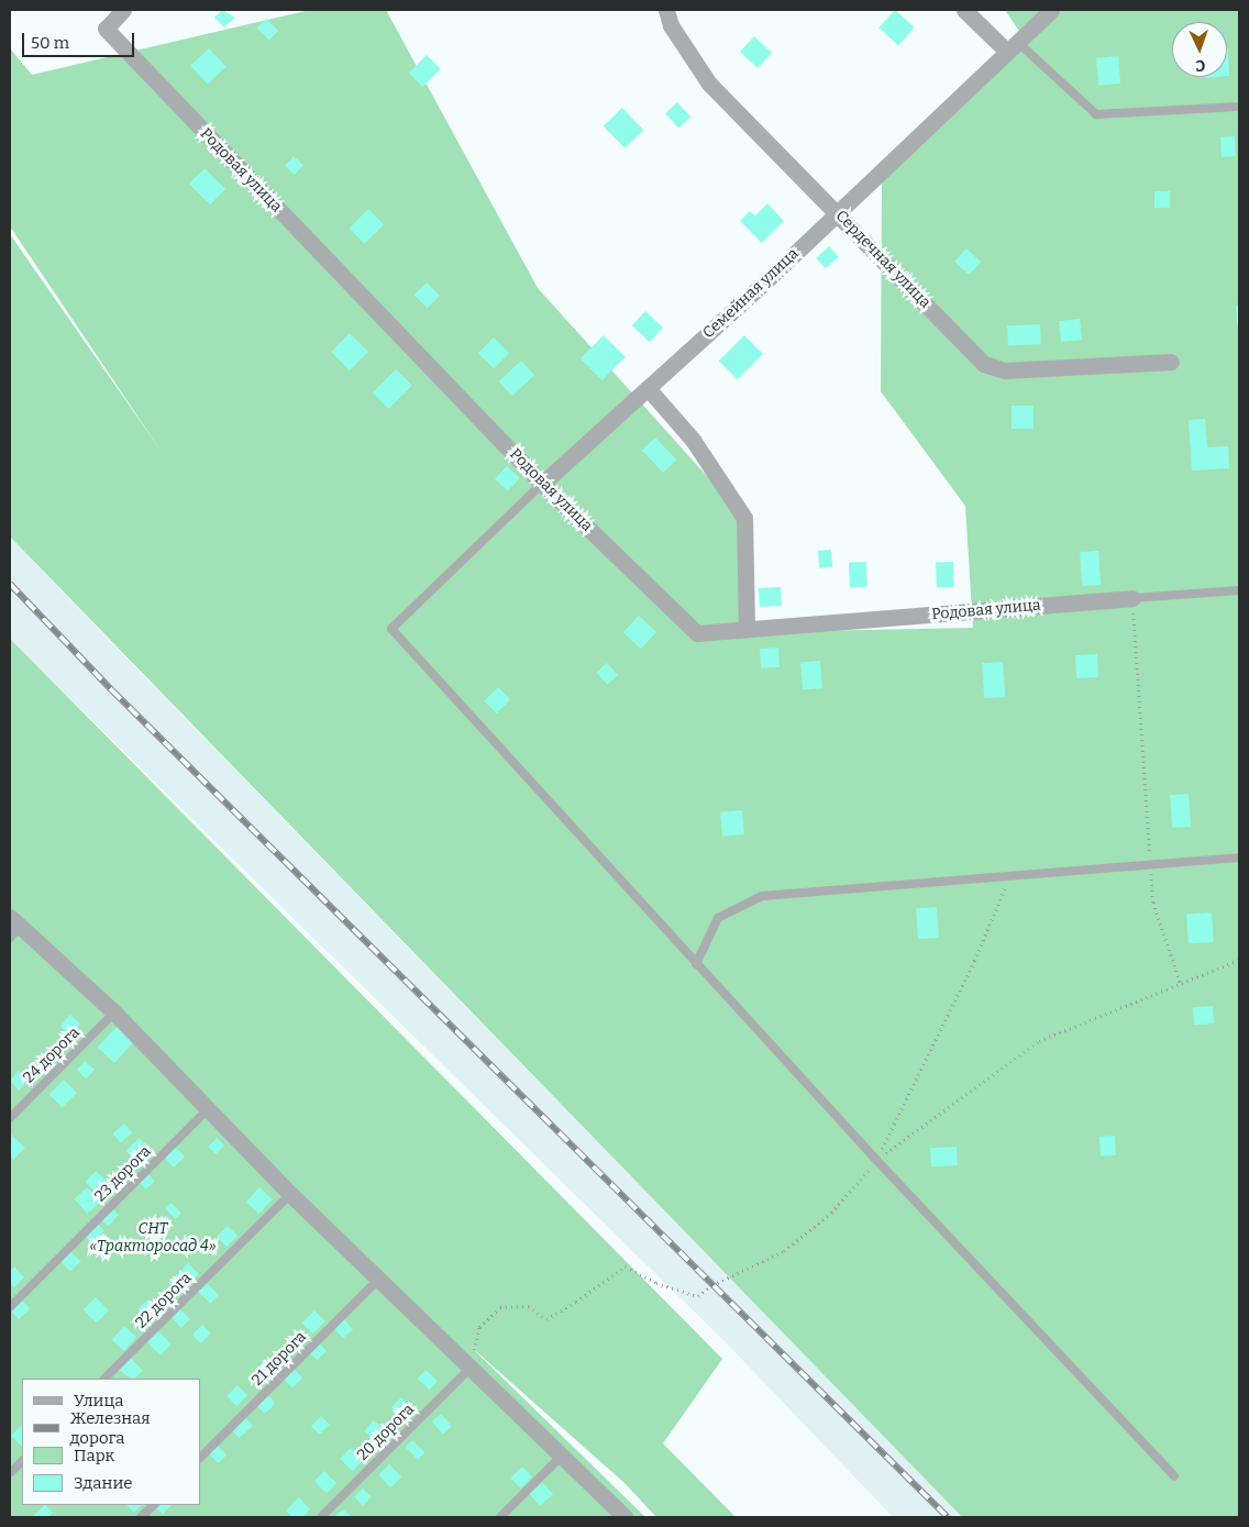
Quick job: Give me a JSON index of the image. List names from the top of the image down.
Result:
{
  "streets": {
    "street": ["Родовая улица", "Сердечная улица", "Семейная улица"],
    "lane": [
      "24 дорога",
      "23 дорога",
      "22 дорога",
      "21 дорога",
      "20 дорога"
    ]
  },
  "crossings": [
    ["Родовая улица", "Семейная улица"],
    ["Сердечная улица", "Семейная улица"]
  ],
  "parks": ["СНТ «Тракторосад 4»"],
  "legend": [
    "Улица",
    "Железная дорога",
    "Парк",
    "Здание"
  ],
  "scale_bar": "50 m",
  "north": "bottom"
}
